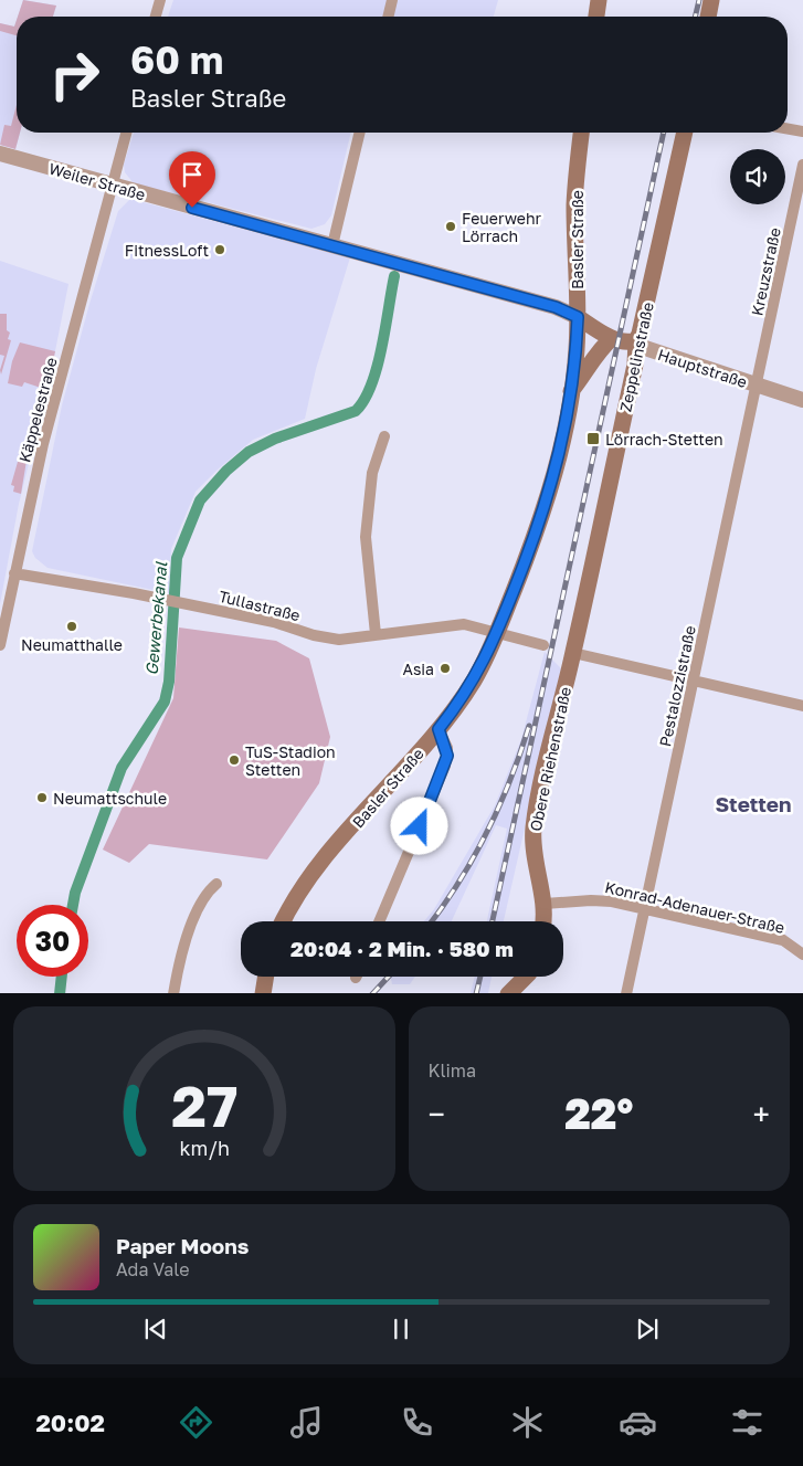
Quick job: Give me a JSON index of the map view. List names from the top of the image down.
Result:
{
  "streets": {
    "main road": [
      "Basler Straße",
      "Zeppelinstraße",
      "Hauptstraße",
      "Obere Riehenstraße"
    ],
    "street": [
      "Weiler Straße",
      "Kreuzstraße",
      "Käppelestraße",
      "Tullastraße",
      "Pestalozzistraße",
      "Konrad-Adenauer-Straße"
    ]
  },
  "crossings": [
    ["Weiler Straße", "Basler Straße"],
    ["Weiler Straße", "Hauptstraße"],
    ["Weiler Straße", "Käppelestraße"],
    ["Basler Straße", "Hauptstraße"],
    ["Basler Straße", "Tullastraße"],
    ["Kreuzstraße", "Hauptstraße"],
    ["Kreuzstraße", "Pestalozzistraße"],
    ["Zeppelinstraße", "Hauptstraße"],
    ["Zeppelinstraße", "Obere Riehenstraße"],
    ["Hauptstraße", "Pestalozzistraße"],
    ["Käppelestraße", "Tullastraße"],
    ["Pestalozzistraße", "Konrad-Adenauer-Straße"],
    ["Obere Riehenstraße", "Konrad-Adenauer-Straße"]
  ],
  "districts": ["Stetten"],
  "water": ["Gewerbekanal"],
  "places": {
    "other": [
      "Feuerwehr Lörrach",
      "FitnessLoft",
      "Neumatthalle",
      "Asia",
      "TuS-Stadion Stetten",
      "Neumattschule"
    ],
    "transit": ["Lörrach-Stetten"]
  },
  "page": {
    "turn": ["60 m", "Basler Straße"],
    "limit": "30",
    "trip": "20:04 · 2 Min. · 580 m",
    "tile": "Klima",
    "heat": ["−", "22°", "+"],
    "song": ["Paper Moons", "Ada Vale"],
    "tabs": "20:02",
    "gauge": ["27", "km/h"]
  }
}
